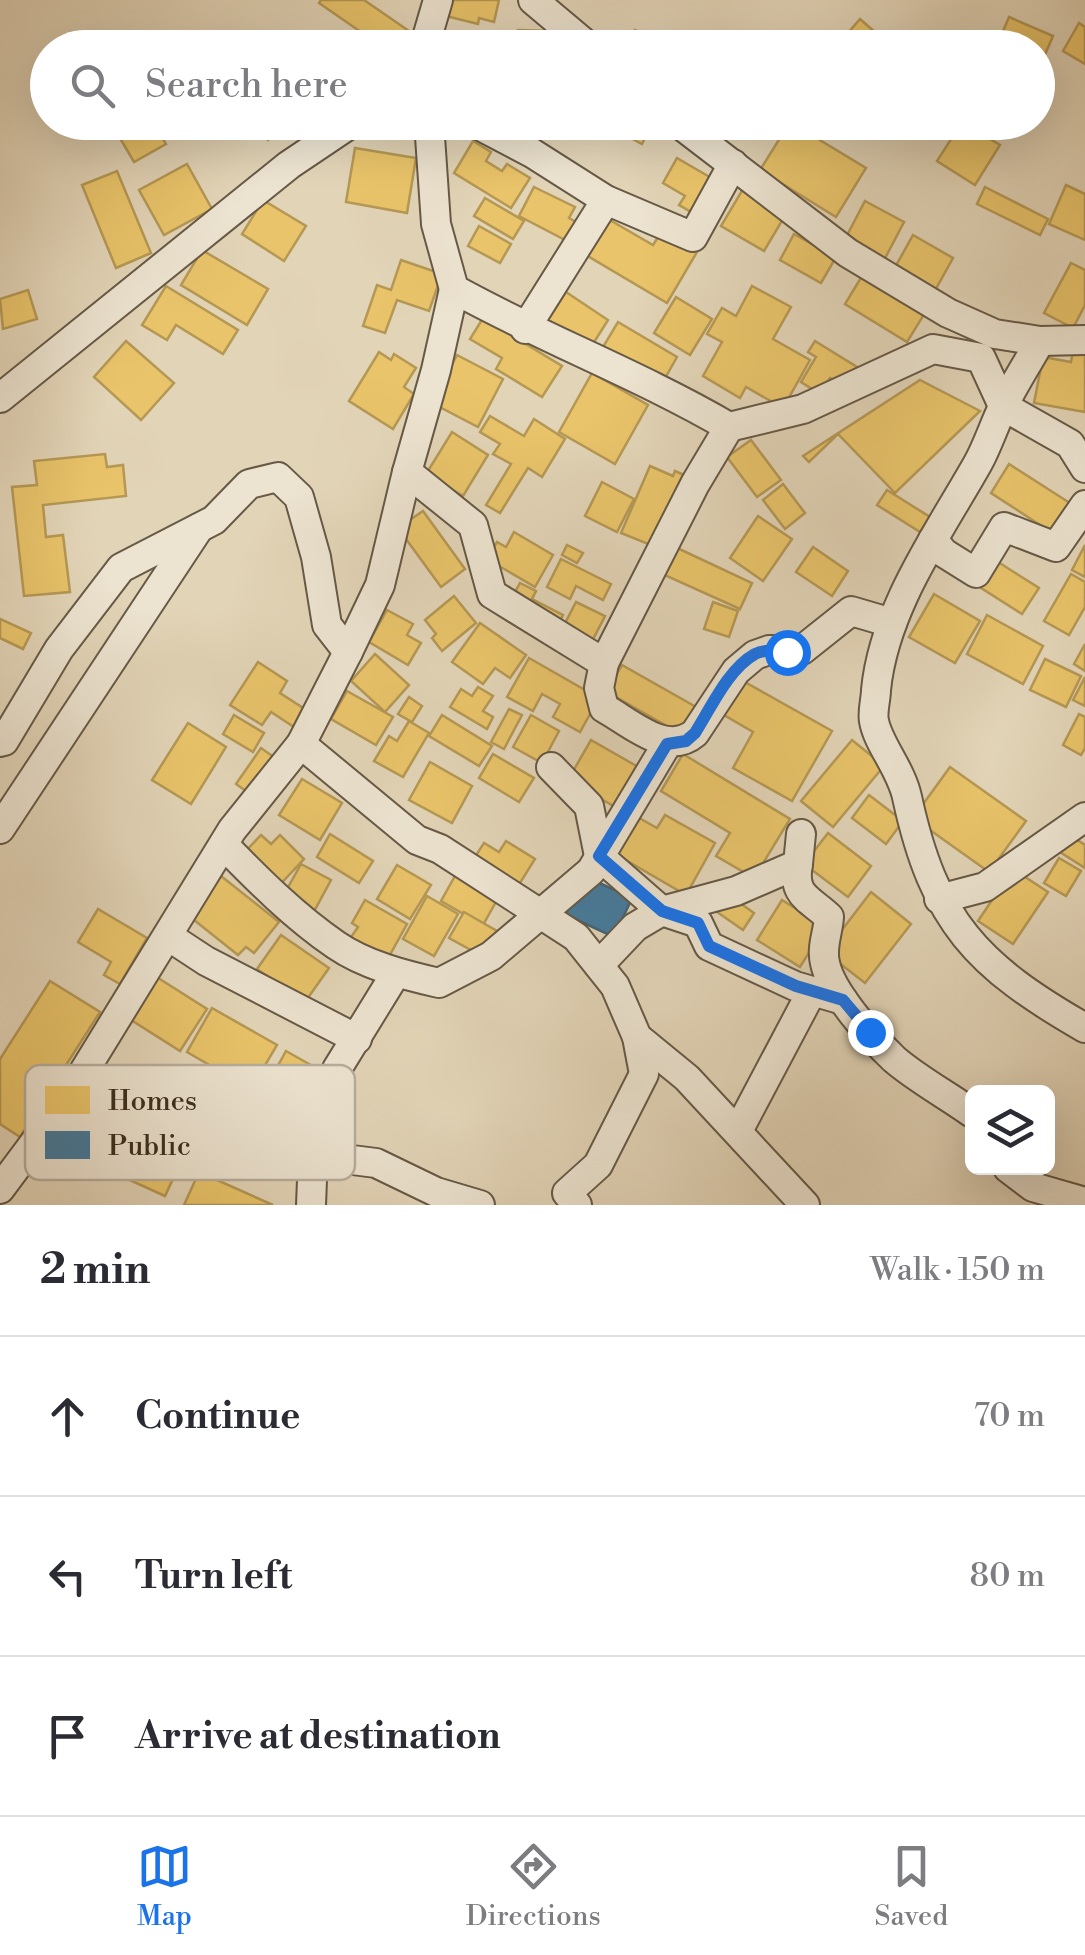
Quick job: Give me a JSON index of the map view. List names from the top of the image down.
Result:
{
  "legend": ["Homes", "Public"],
  "page": {
    "search": "Search here",
    "heading": ["2 min", "Walk · 150 m"],
    "list": [
      ["Continue", "70 m"],
      ["Turn left", "80 m"],
      "Arrive at destination"
    ],
    "nav": ["Map", "Directions", "Saved"]
  }
}
